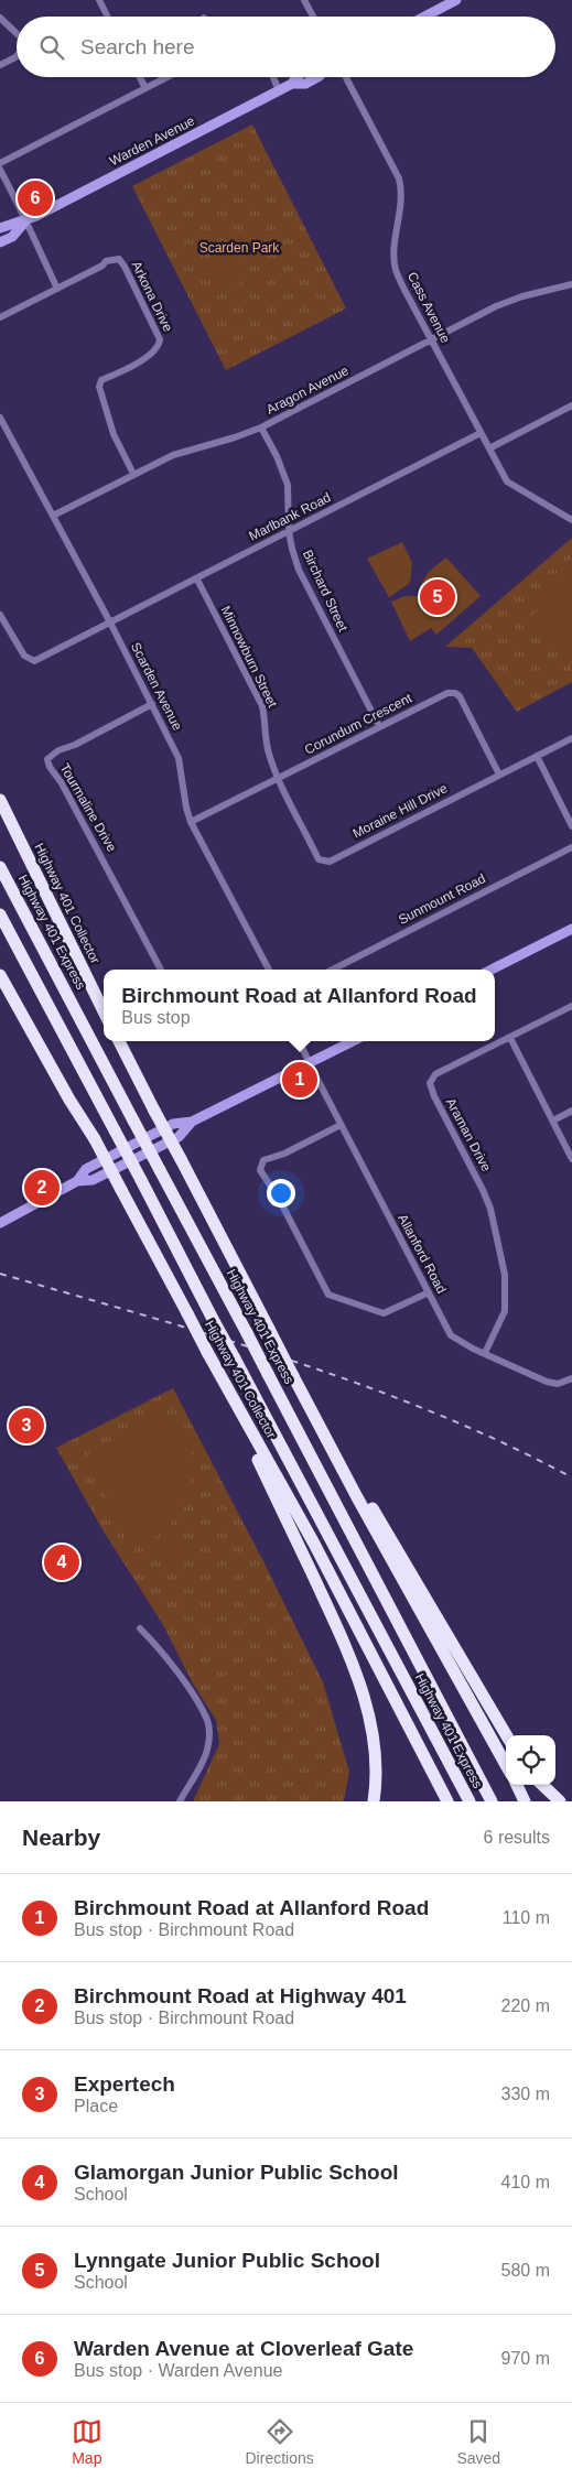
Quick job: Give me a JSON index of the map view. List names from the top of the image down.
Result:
{
  "streets": {
    "highway": ["Highway 401 Collector", "Highway 401 Express"],
    "main road": ["Warden Avenue"],
    "street": [
      "Arkona Drive",
      "Cass Avenue",
      "Aragon Avenue",
      "Marlbank Road",
      "Birchard Street",
      "Minnowburn Street",
      "Scarden Avenue",
      "Corundum Crescent",
      "Tourmaline Drive",
      "Moraine Hill Drive",
      "Sunmount Road",
      "Araman Drive",
      "Allanford Road"
    ]
  },
  "crossings": [
    ["Arkona Drive", "Aragon Avenue"],
    ["Cass Avenue", "Aragon Avenue"],
    ["Cass Avenue", "Marlbank Road"],
    ["Aragon Avenue", "Birchard Street"],
    ["Aragon Avenue", "Scarden Avenue"],
    ["Marlbank Road", "Birchard Street"],
    ["Marlbank Road", "Minnowburn Street"],
    ["Marlbank Road", "Scarden Avenue"],
    ["Birchard Street", "Corundum Crescent"],
    ["Minnowburn Street", "Corundum Crescent"],
    ["Minnowburn Street", "Moraine Hill Drive"],
    ["Scarden Avenue", "Corundum Crescent"],
    ["Scarden Avenue", "Tourmaline Drive"],
    ["Corundum Crescent", "Moraine Hill Drive"],
    ["Araman Drive", "Allanford Road"]
  ],
  "parks": ["Scarden Park"],
  "page": {
    "search": "Search here",
    "pins": [
      "6",
      "5",
      "1",
      "2",
      "3",
      "4"
    ],
    "popup": ["Birchmount Road at Allanford Road", "Bus stop"],
    "heading": ["Nearby", "6 results"],
    "list": [
      {
        "mark": "1",
        "name": "Birchmount Road at Allanford Road",
        "note": "Bus stop · Birchmount Road",
        "value": "110 m"
      },
      {
        "mark": "2",
        "name": "Birchmount Road at Highway 401",
        "note": "Bus stop · Birchmount Road",
        "value": "220 m"
      },
      {
        "mark": "3",
        "name": "Expertech",
        "note": "Place",
        "value": "330 m"
      },
      {
        "mark": "4",
        "name": "Glamorgan Junior Public School",
        "note": "School",
        "value": "410 m"
      },
      {
        "mark": "5",
        "name": "Lynngate Junior Public School",
        "note": "School",
        "value": "580 m"
      },
      {
        "mark": "6",
        "name": "Warden Avenue at Cloverleaf Gate",
        "note": "Bus stop · Warden Avenue",
        "value": "970 m"
      }
    ],
    "nav": ["Map", "Directions", "Saved"]
  }
}
